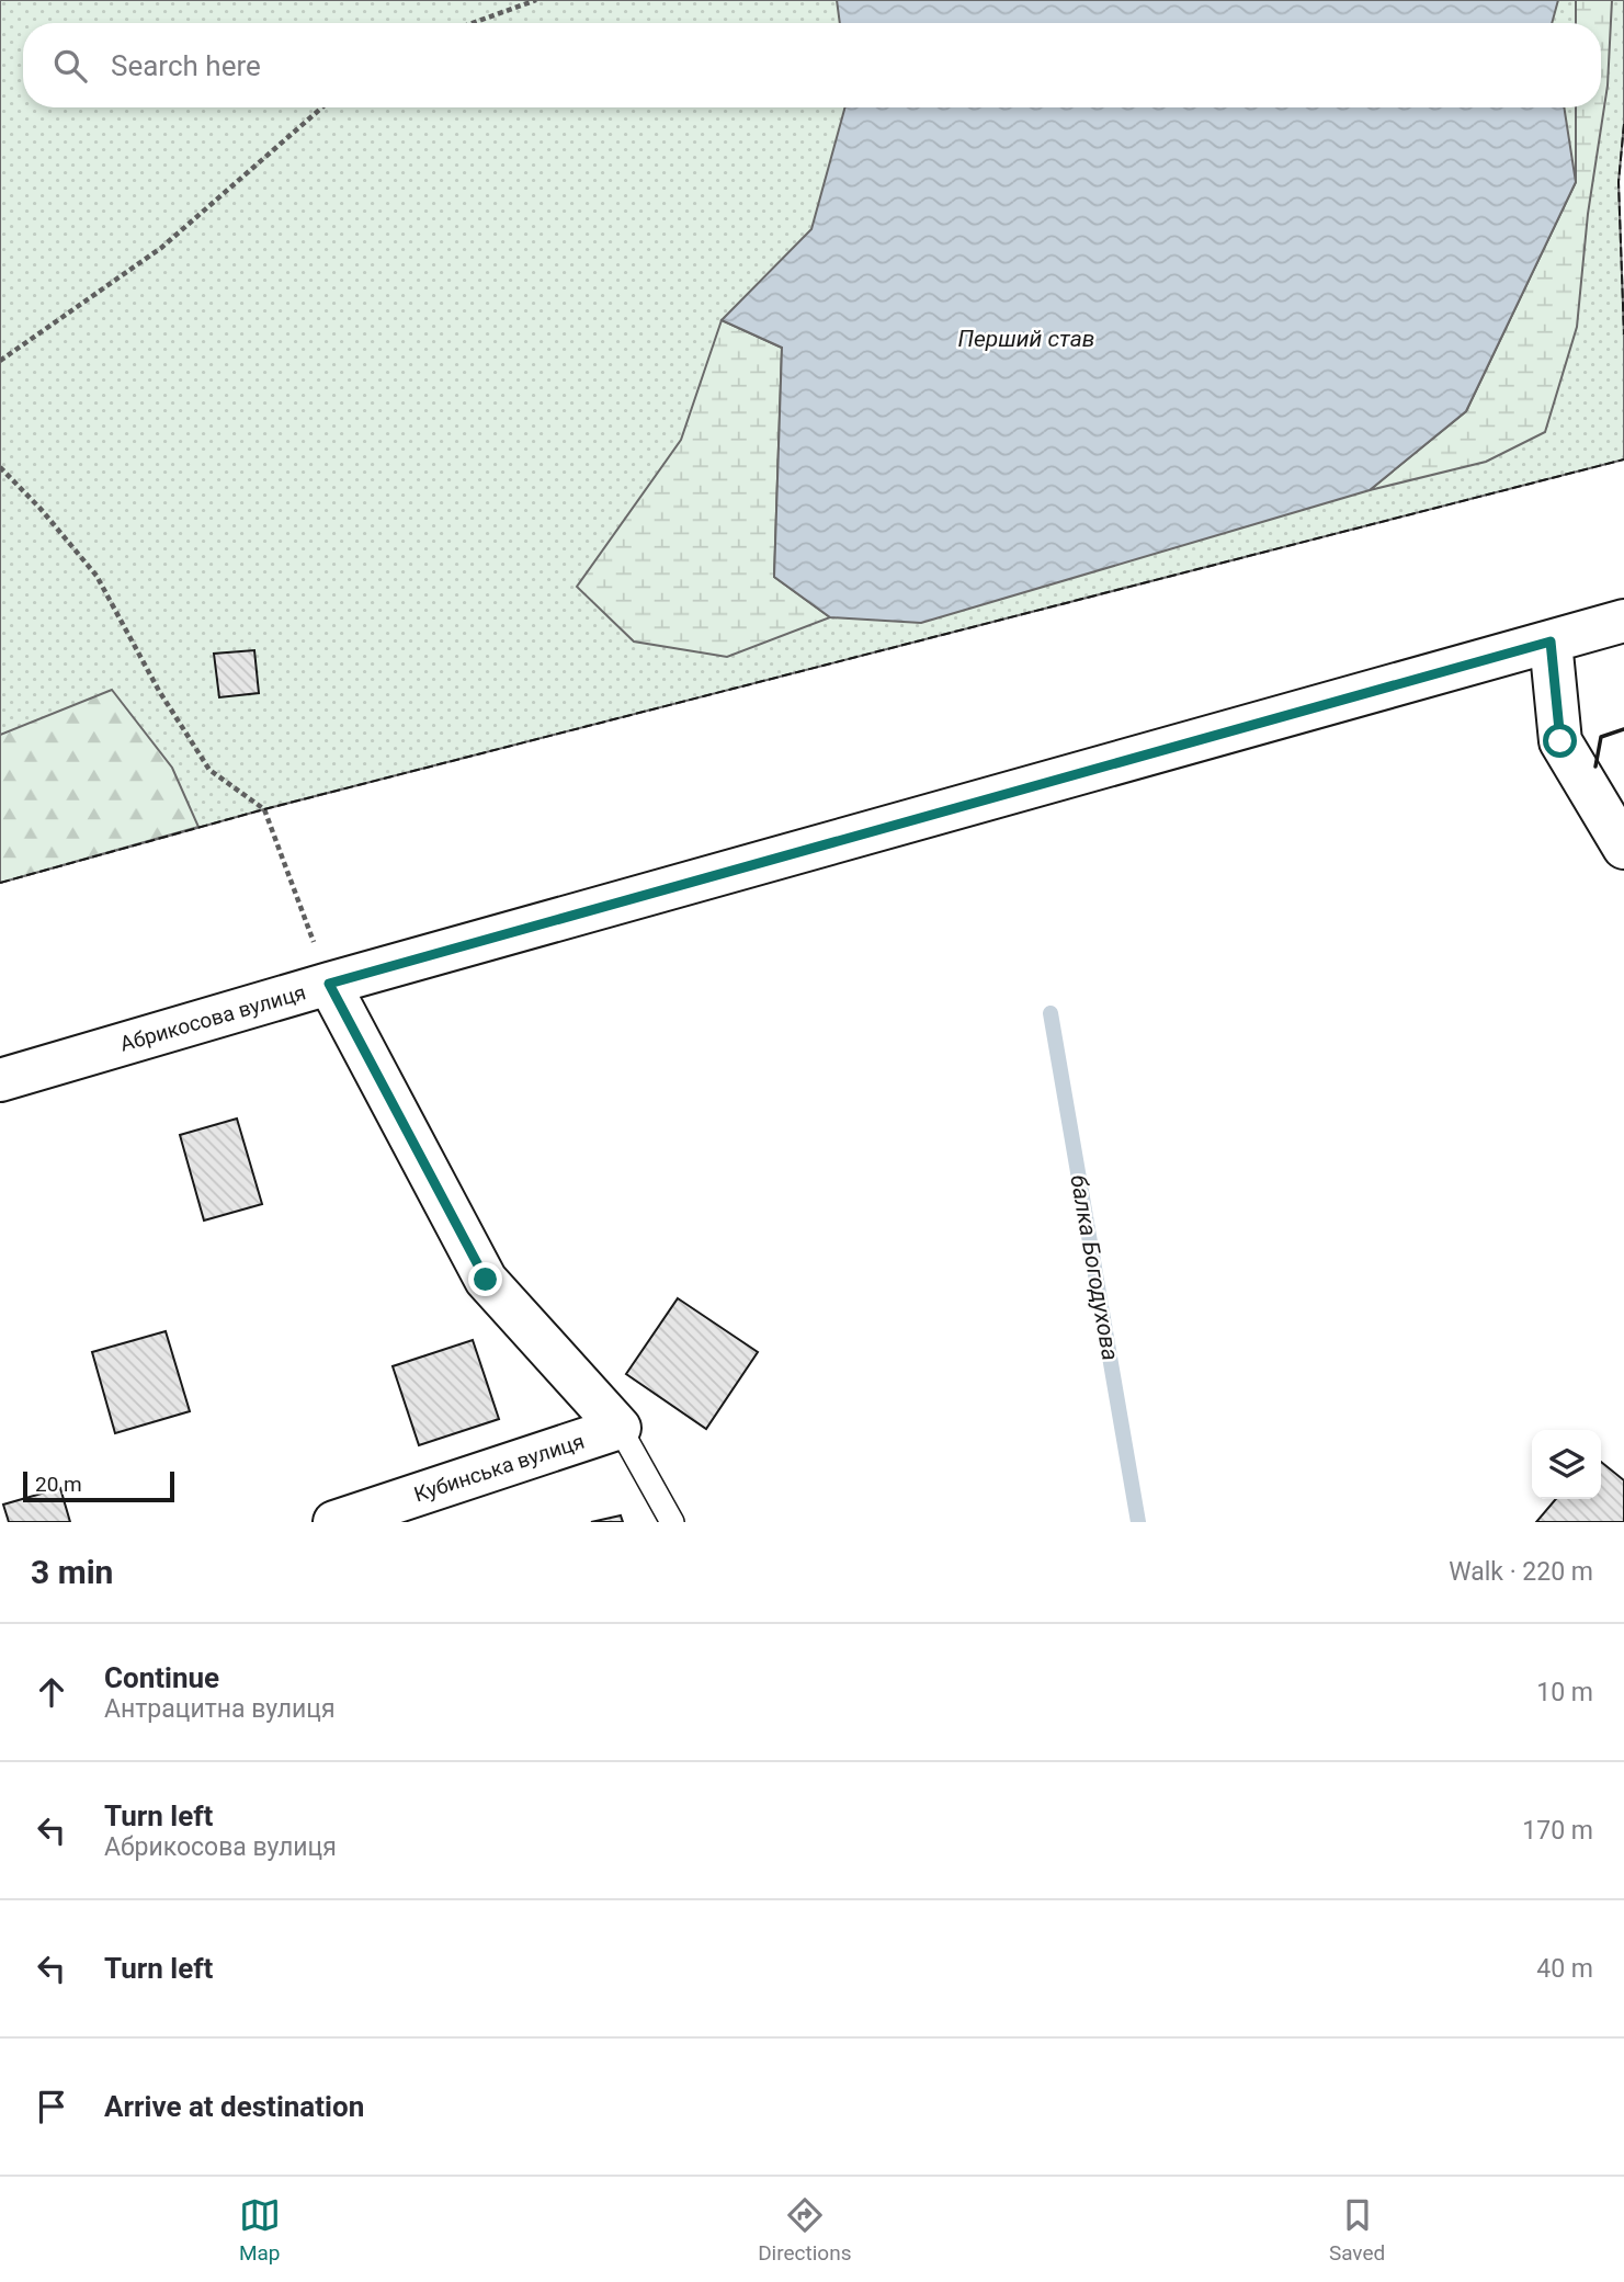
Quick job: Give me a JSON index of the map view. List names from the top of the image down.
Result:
{
  "streets": {
    "street": ["Абрикосова вулиця", "Кубинська вулиця"]
  },
  "water": ["Перший став", "балка Богодухова"],
  "scale_bar": "20 m",
  "page": {
    "search": "Search here",
    "scale": "20 m",
    "heading": ["3 min", "Walk · 220 m"],
    "list": [
      ["Continue", "Антрацитна вулиця", "10 m"],
      ["Turn left", "Абрикосова вулиця", "170 m"],
      ["Turn left", "40 m"],
      "Arrive at destination"
    ],
    "nav": ["Map", "Directions", "Saved"]
  }
}
